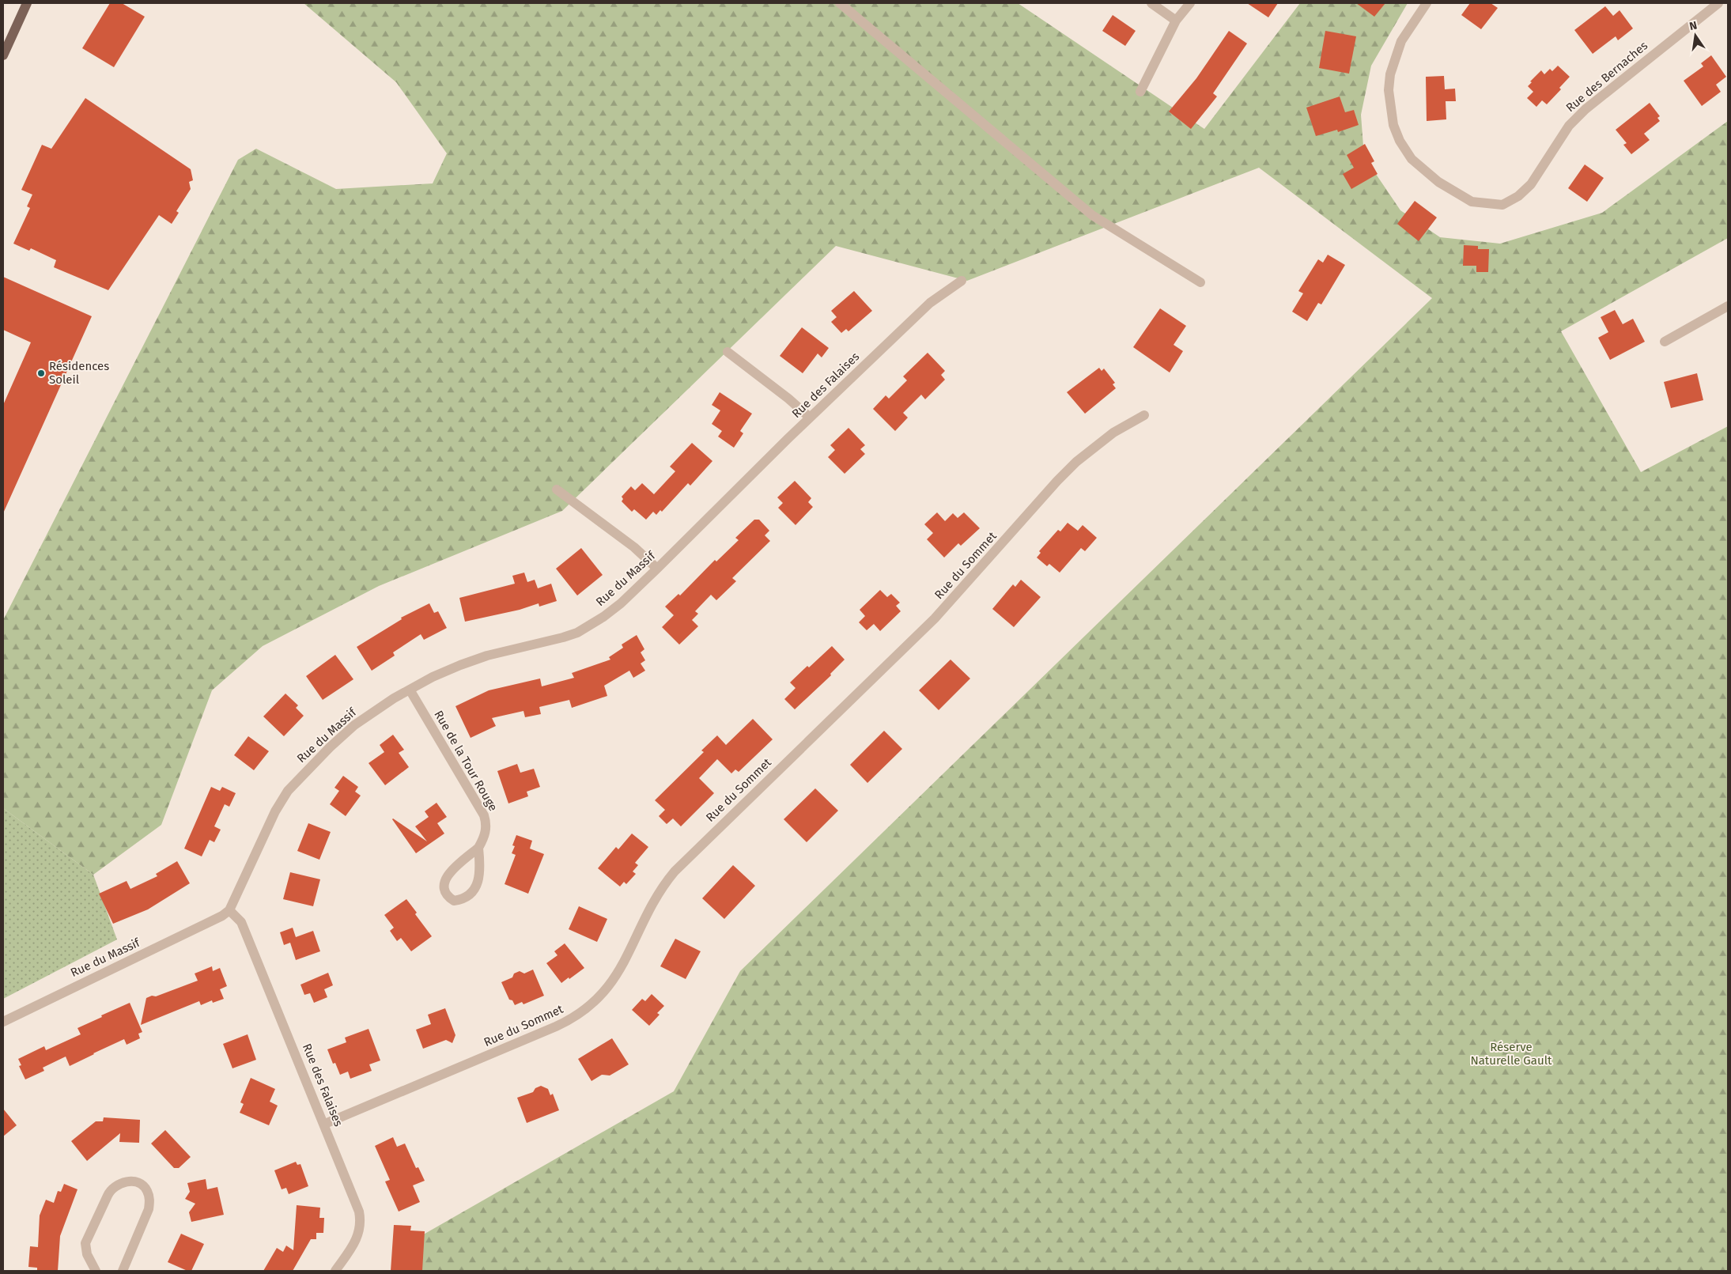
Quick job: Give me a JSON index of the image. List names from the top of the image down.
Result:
{
  "streets": {
    "street": [
      "Rue des Bernaches",
      "Rue des Falaises",
      "Rue du Sommet",
      "Rue du Massif",
      "Rue de la Tour Rouge"
    ]
  },
  "crossings": [
    ["Rue des Falaises", "Rue du Sommet"],
    ["Rue des Falaises", "Rue du Massif"],
    ["Rue du Massif", "Rue de la Tour Rouge"]
  ],
  "parks": ["Réserve Naturelle Gault"],
  "places": ["Résidences Soleil"],
  "north": "top"
}
